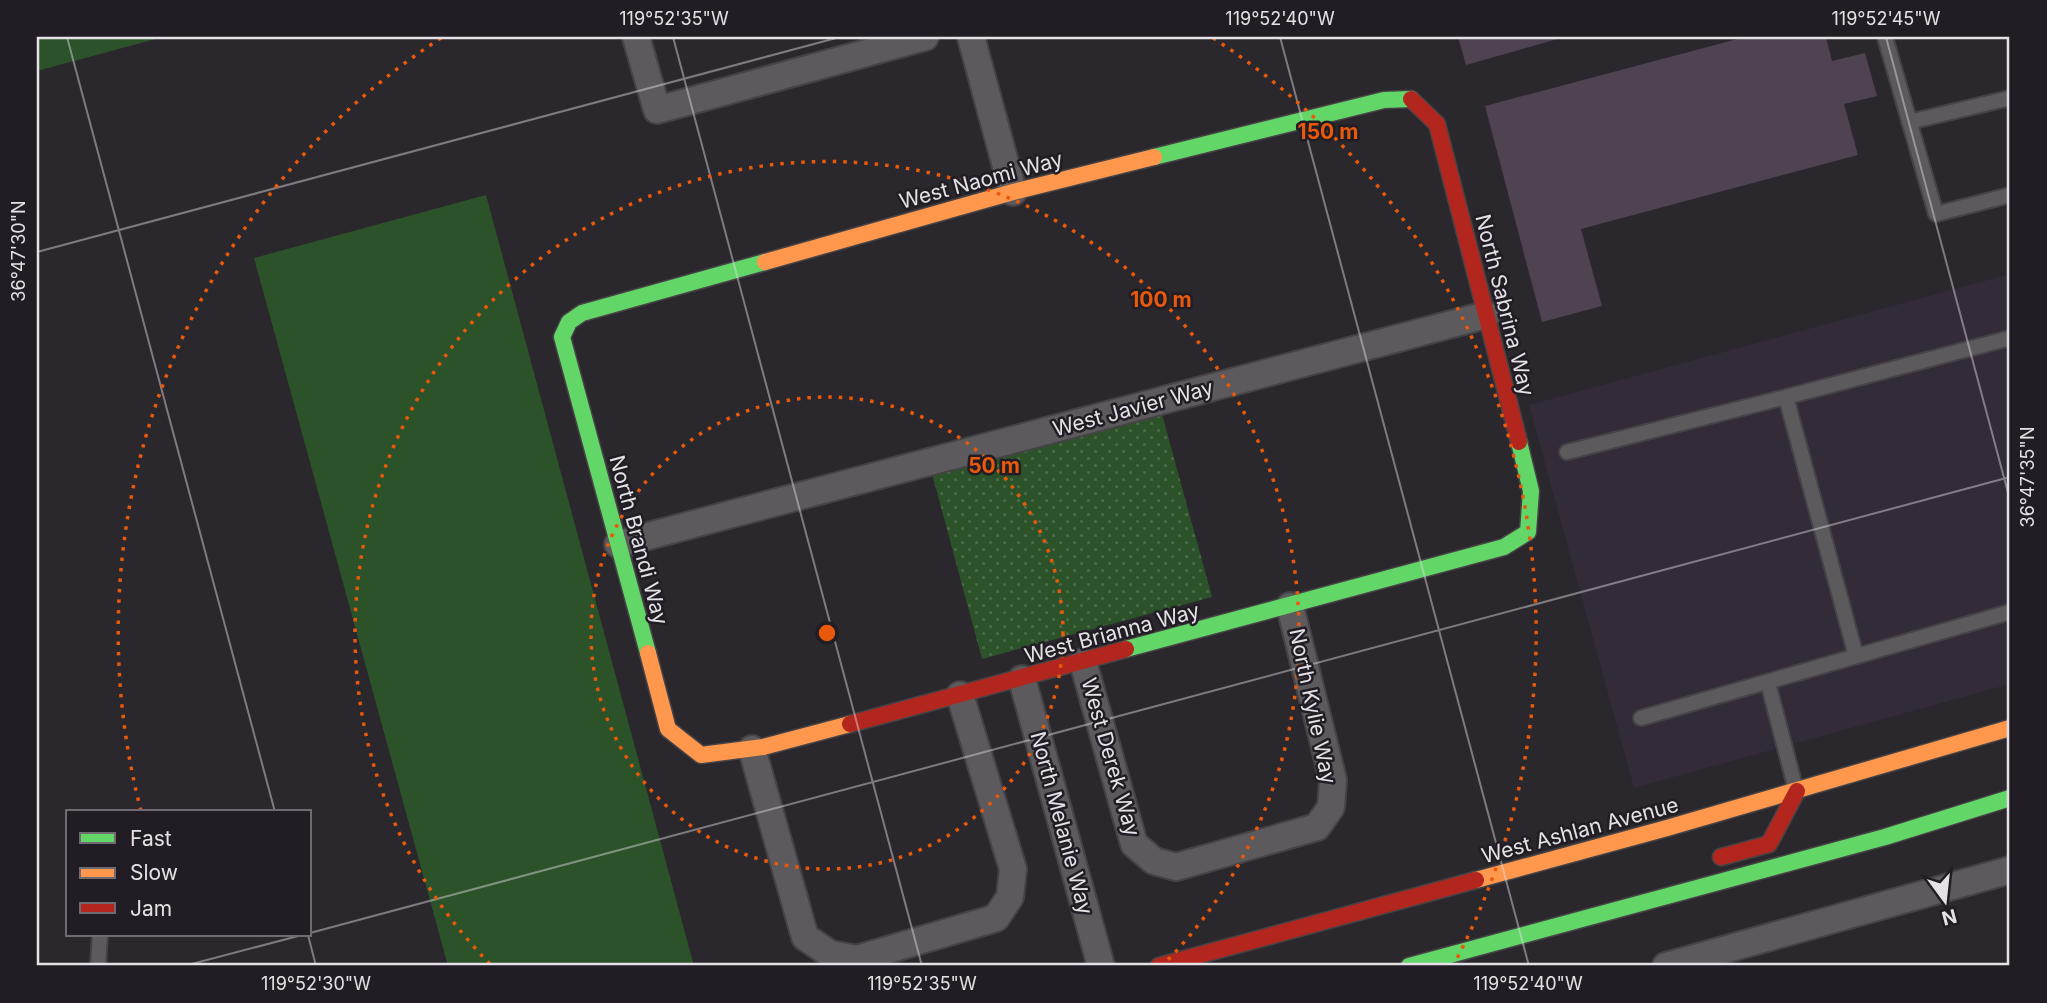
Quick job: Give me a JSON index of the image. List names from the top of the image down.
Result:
{
  "streets": {
    "street": [
      "West Naomi Way",
      "North Sabrina Way",
      "West Javier Way",
      "North Brandi Way",
      "West Brianna Way",
      "North Kylie Way",
      "West Derek Way",
      "North Melanie Way",
      "West Ashlan Avenue"
    ]
  },
  "crossings": [
    ["West Naomi Way", "North Sabrina Way"],
    ["West Naomi Way", "North Brandi Way"],
    ["North Sabrina Way", "West Javier Way"],
    ["North Sabrina Way", "West Brianna Way"],
    ["West Javier Way", "North Brandi Way"],
    ["North Brandi Way", "West Brianna Way"],
    ["West Brianna Way", "North Kylie Way"],
    ["West Brianna Way", "West Derek Way"],
    ["West Brianna Way", "North Melanie Way"],
    ["North Kylie Way", "West Derek Way"]
  ],
  "legend": ["Fast", "Slow", "Jam"],
  "north": "bottom",
  "coordinates": [
    "119°52'35\"W",
    "119°52'40\"W",
    "119°52'45\"W",
    "36°47'30\"N",
    "36°47'35\"N",
    "119°52'30\"W"
  ],
  "rings": ["150 m", "100 m", "50 m"]
}
